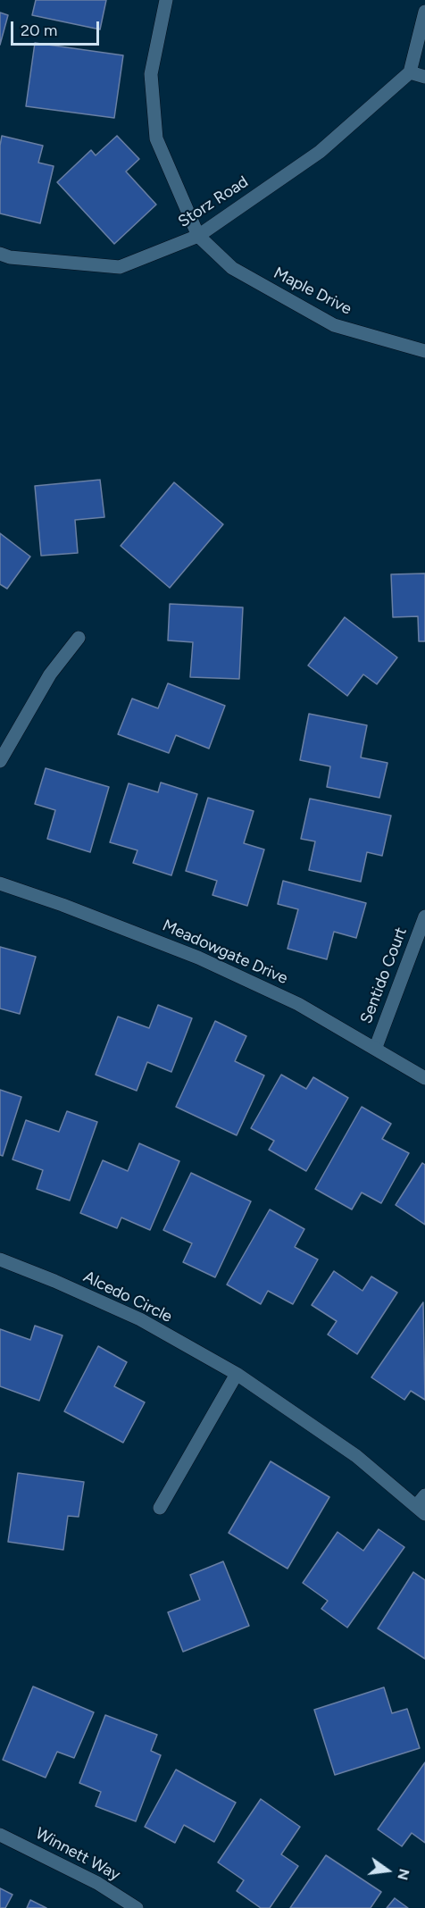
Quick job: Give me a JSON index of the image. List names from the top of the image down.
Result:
{
  "streets": {
    "street": [
      "Storz Road",
      "Maple Drive",
      "Meadowgate Drive",
      "Sentido Court",
      "Alcedo Circle",
      "Winnett Way"
    ]
  },
  "crossings": [
    ["Storz Road", "Maple Drive"],
    ["Meadowgate Drive", "Sentido Court"]
  ],
  "scale_bar": "20 m",
  "north": "right"
}
